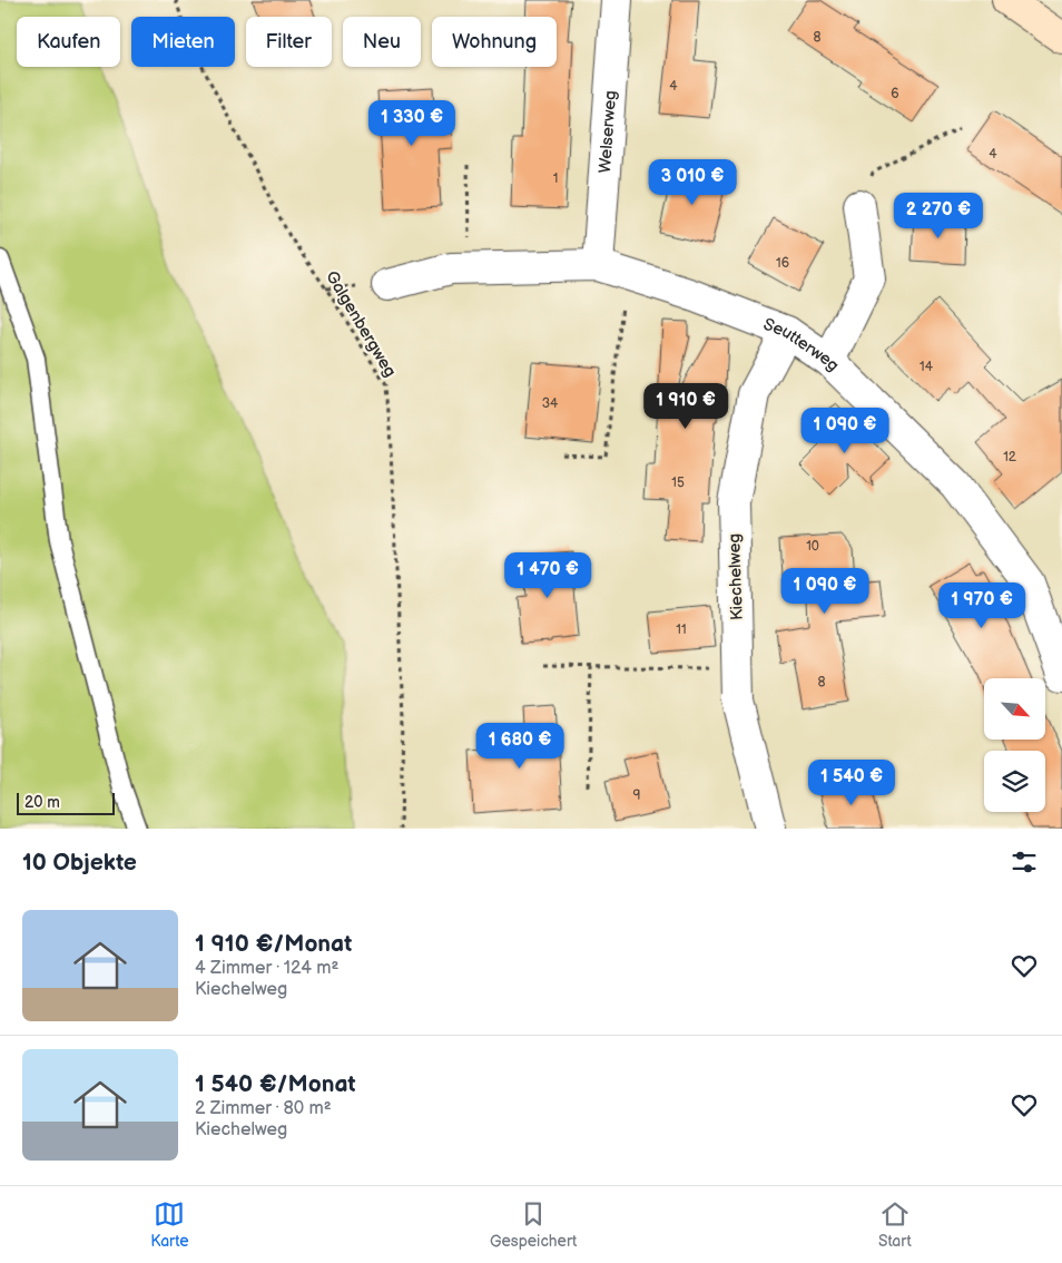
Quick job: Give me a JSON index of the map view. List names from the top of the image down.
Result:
{
  "streets": {
    "street": ["Welserweg", "Seutterweg", "Kiechelweg"],
    "path": ["Galgenbergweg"]
  },
  "crossings": [
    ["Welserweg", "Seutterweg"],
    ["Seutterweg", "Kiechelweg"]
  ],
  "house_numbers": [
    "8",
    "4",
    "6",
    "4",
    "1",
    "16",
    "14",
    "34",
    "12",
    "15",
    "10",
    "11",
    "8",
    "9"
  ],
  "scale_bar": "20 m",
  "north": "bottom right",
  "page": {
    "chip": [
      "Kaufen",
      "Mieten",
      "Filter",
      "Neu",
      "Wohnung"
    ],
    "price": [
      "1 330 €",
      "3 010 €",
      "2 270 €",
      "1 910 €",
      "1 090 €",
      "1 470 €",
      "1 090 €",
      "1 970 €",
      "1 680 €",
      "1 540 €"
    ],
    "scale": "20 m",
    "heading": "10 Objekte",
    "list": [
      {
        "name": "1 910 €/Monat",
        "note": "4 Zimmer · 124 m² · Kiechelweg"
      },
      {
        "name": "1 540 €/Monat",
        "note": "2 Zimmer · 80 m² · Kiechelweg"
      }
    ],
    "tabs": ["Karte", "Gespeichert", "Start"]
  }
}
